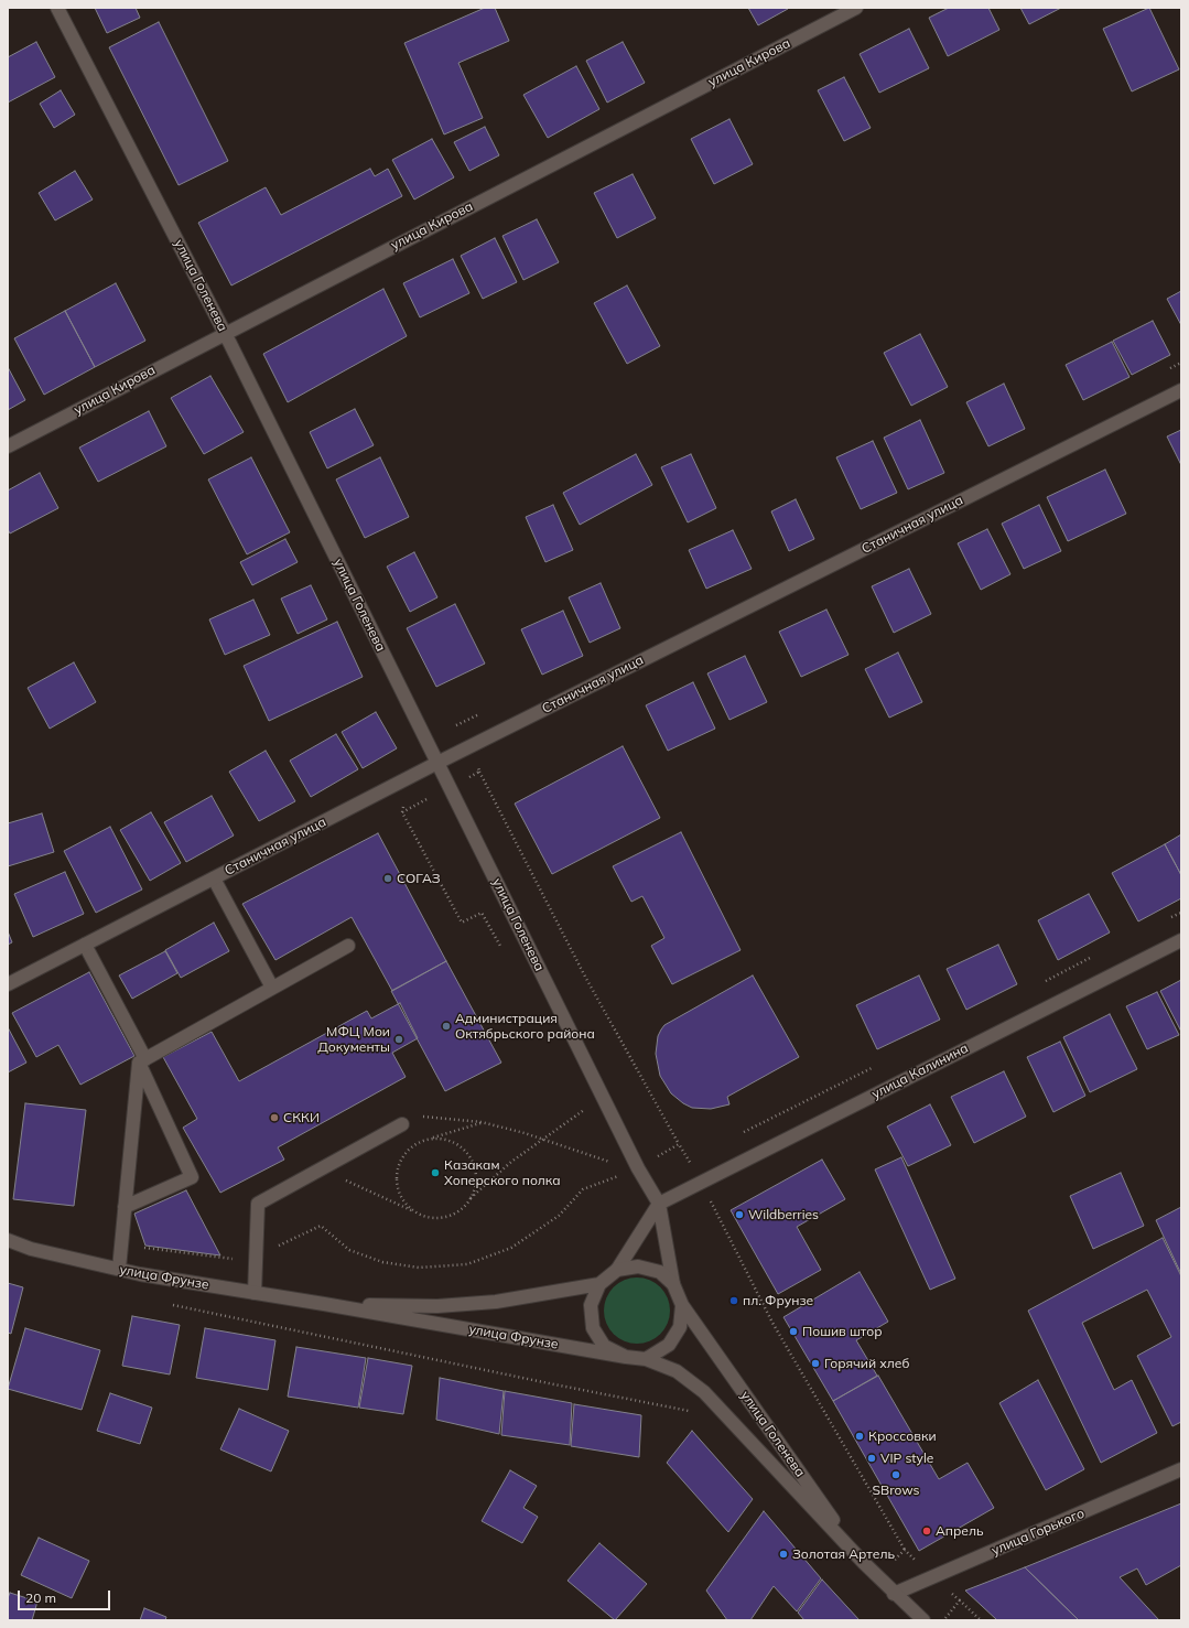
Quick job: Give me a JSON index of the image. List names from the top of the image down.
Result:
{
  "streets": {
    "street": [
      "улица Кирова",
      "улица Голенева",
      "Станичная улица",
      "улица Калинина",
      "улица Фрунзе",
      "улица Горького"
    ]
  },
  "crossings": [
    ["улица Кирова", "улица Голенева"],
    ["улица Голенева", "Станичная улица"],
    ["улица Голенева", "улица Калинина"],
    ["улица Голенева", "улица Фрунзе"],
    ["улица Голенева", "улица Горького"]
  ],
  "places": [
    "СОГАЗ",
    "Администрация Октябрьского района",
    "МФЦ Мои Документы",
    "СККИ",
    "Казакам Хоперского полка",
    "Wildberries",
    "пл. Фрунзе",
    "Пошив штор",
    "Горячий хлеб",
    "Кроссовки",
    "VIP style",
    "SBrows",
    "Апрель",
    "Золотая Артель"
  ],
  "scale_bar": "20 m"
}
